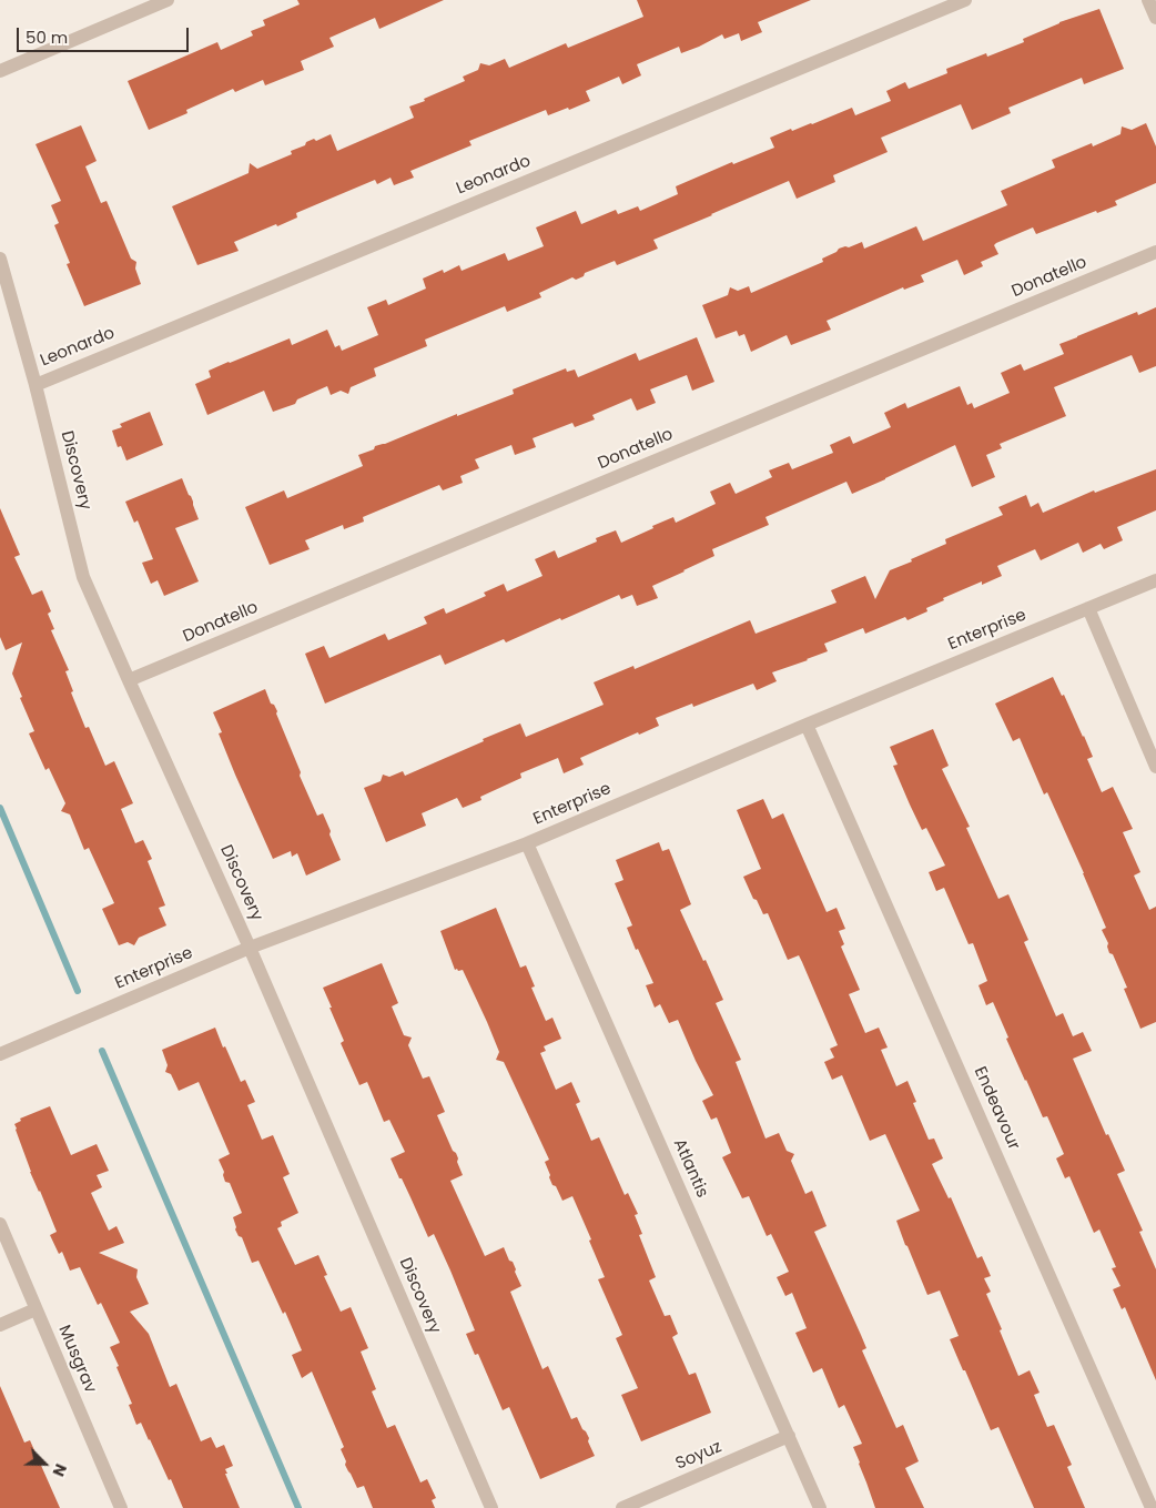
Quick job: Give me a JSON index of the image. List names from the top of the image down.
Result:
{
  "streets": {
    "street": [
      "Leonardo",
      "Donatello",
      "Discovery",
      "Enterprise",
      "Endeavour",
      "Atlantis",
      "Musgrav",
      "Soyuz"
    ]
  },
  "crossings": [
    ["Leonardo", "Discovery"],
    ["Donatello", "Discovery"],
    ["Discovery", "Enterprise"],
    ["Enterprise", "Endeavour"],
    ["Enterprise", "Atlantis"],
    ["Atlantis", "Soyuz"]
  ],
  "scale_bar": "50 m",
  "north": "bottom right"
}
